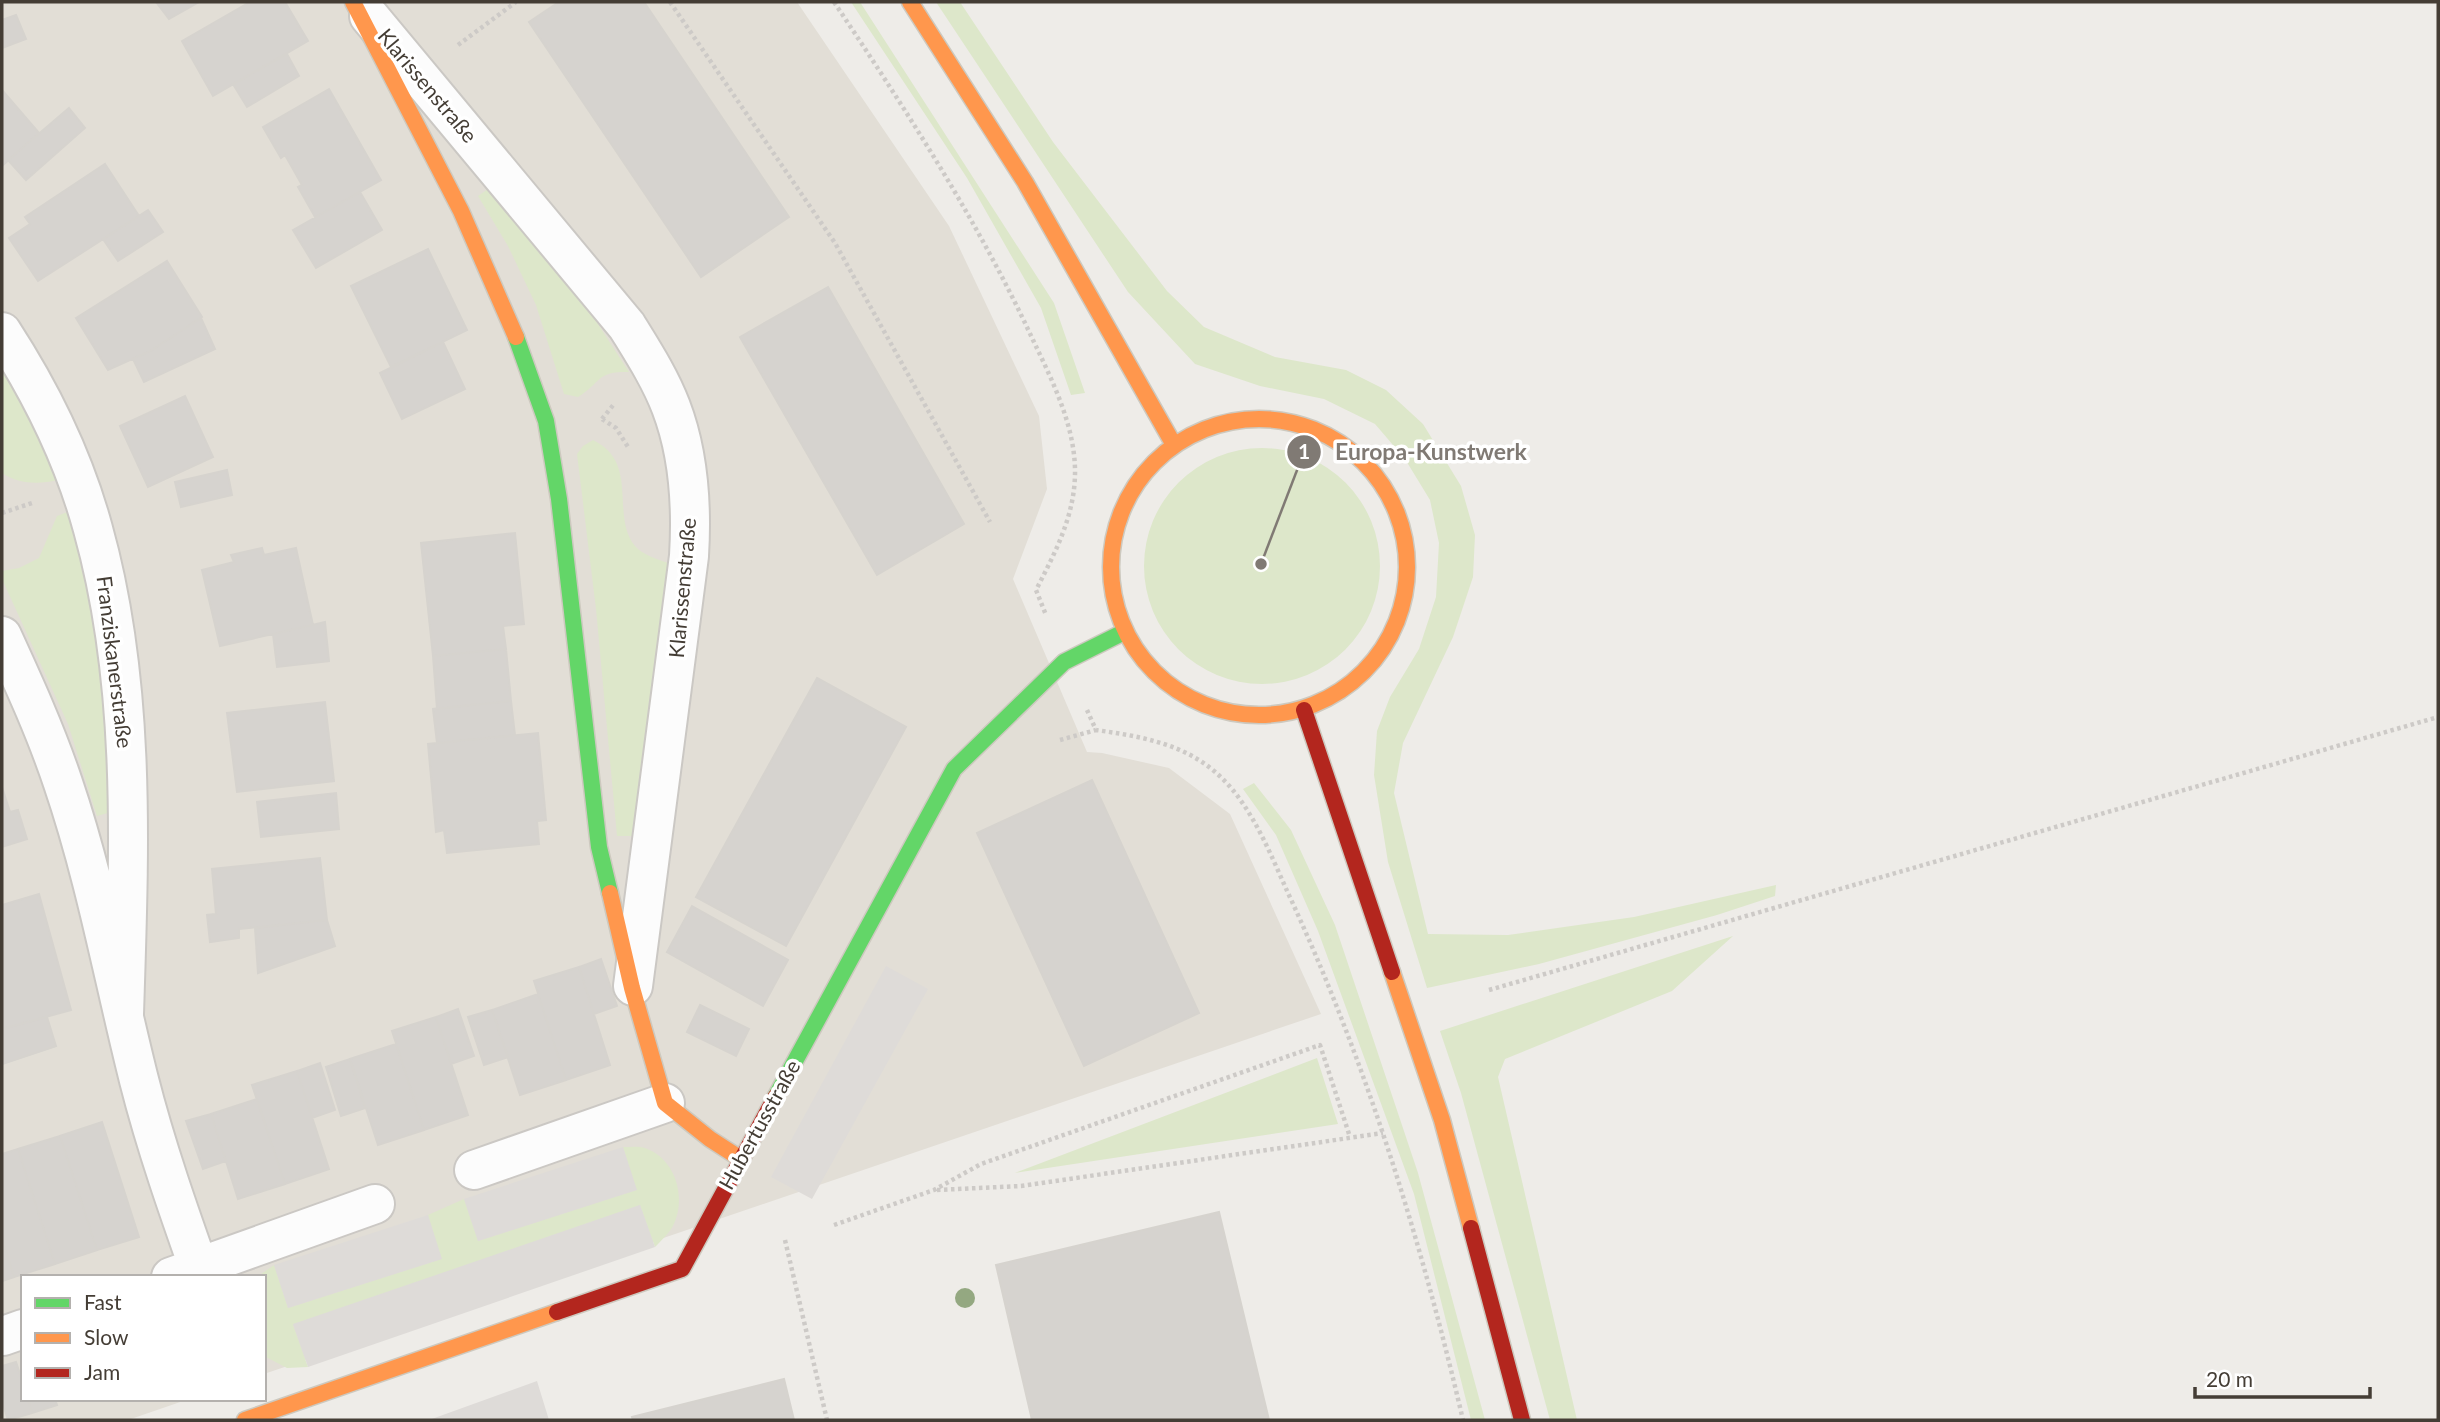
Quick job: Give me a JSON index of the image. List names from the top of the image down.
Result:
{
  "streets": {
    "street": ["Klarissenstraße", "Franziskanerstraße", "Hubertusstraße"]
  },
  "places": ["Europa-Kunstwerk"],
  "legend": ["Fast", "Slow", "Jam"],
  "scale_bar": "20 m"
}
